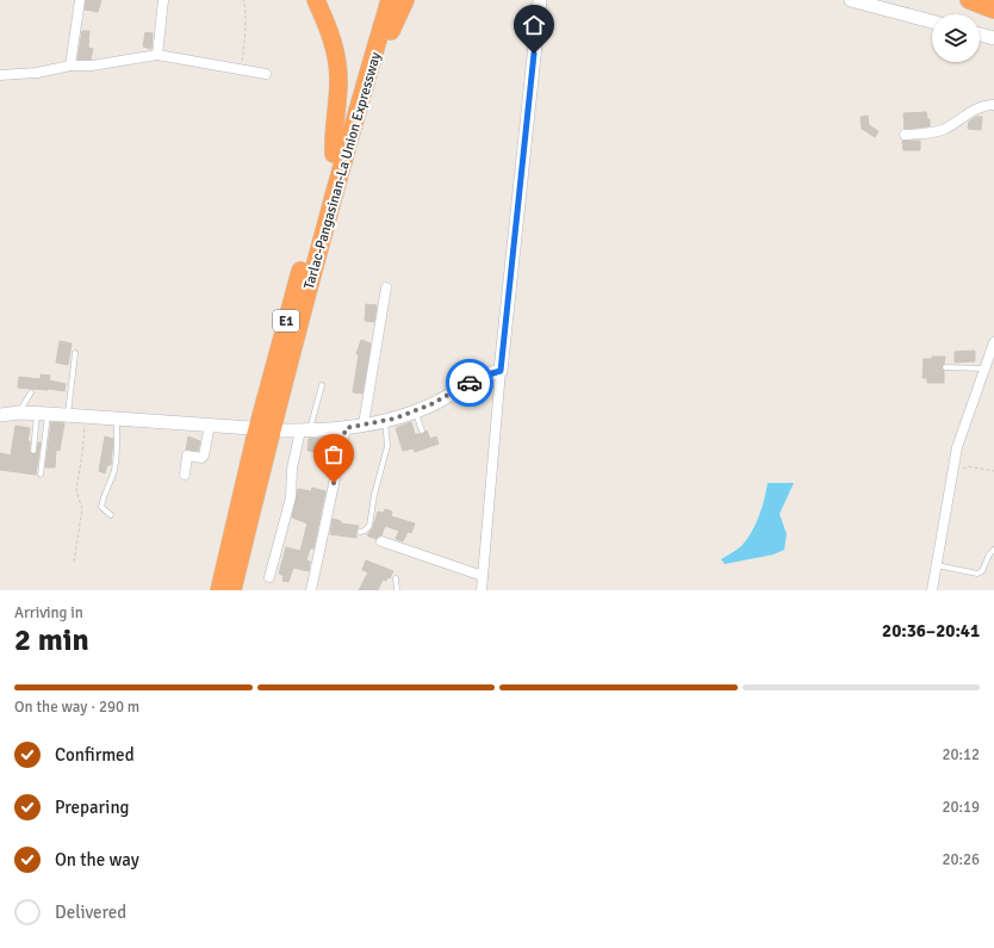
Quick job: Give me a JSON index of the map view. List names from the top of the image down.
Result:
{
  "streets": {
    "highway": ["Tarlac-Pangasinan-La Union Expressway", "E1"]
  },
  "page": {
    "heading": ["2 min", "Arriving in", "20:36–20:41"],
    "bar": "On the way · 290 m",
    "list": [
      ["Confirmed", "20:12"],
      ["Preparing", "20:19"],
      ["On the way", "20:26"],
      "Delivered"
    ]
  }
}
